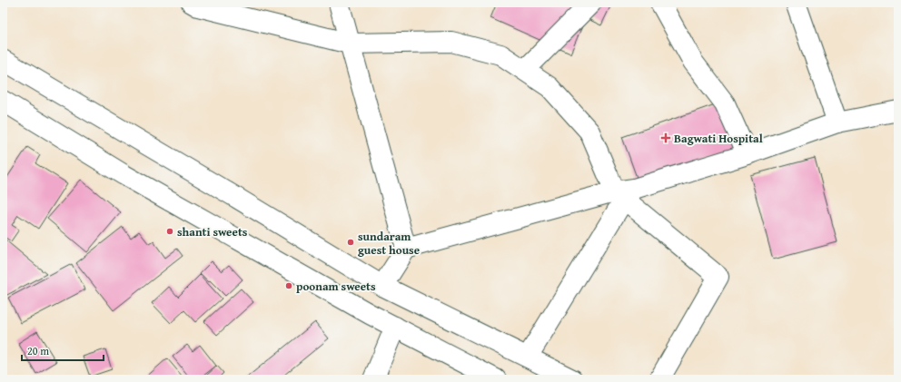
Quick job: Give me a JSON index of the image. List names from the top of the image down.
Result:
{
  "places": {
    "health": ["Bagwati Hospital"],
    "other": ["shanti sweets", "sundaram guest house", "poonam sweets"]
  },
  "scale_bar": "20 m"
}
